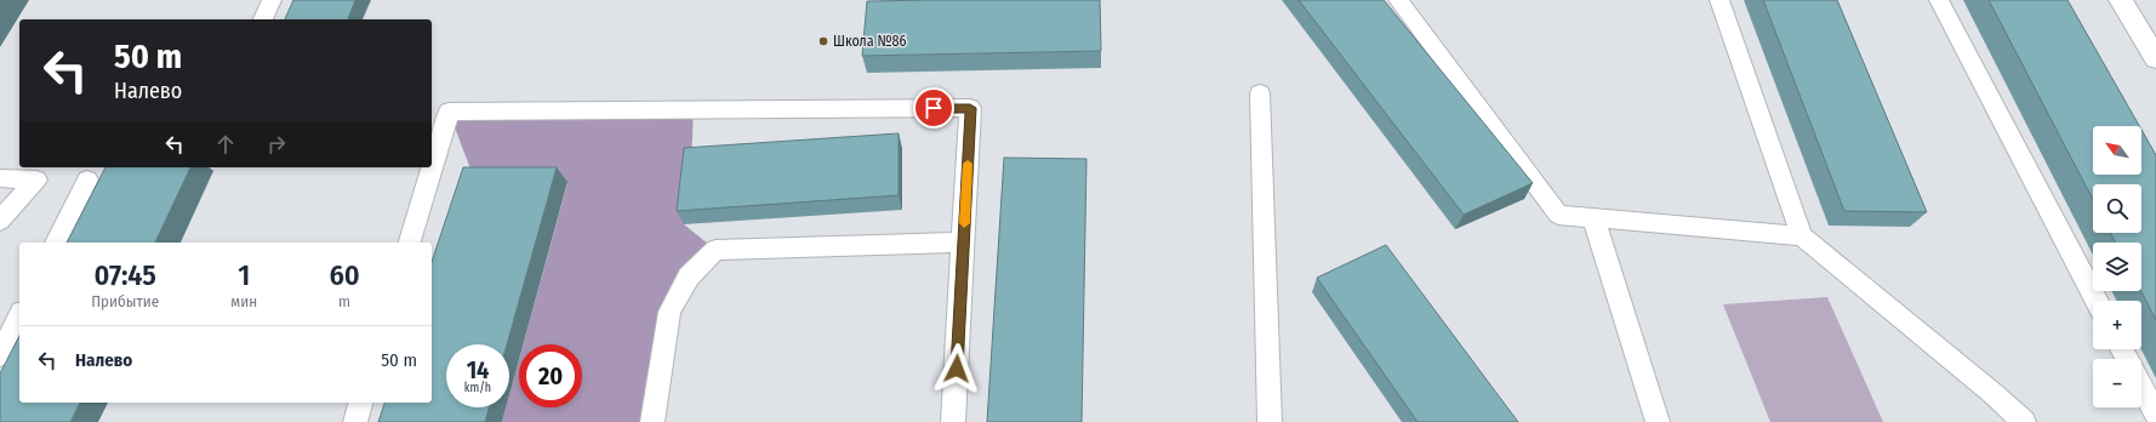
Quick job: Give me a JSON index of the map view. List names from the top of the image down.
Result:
{
  "places": ["Школа №86"],
  "north": "top left",
  "page": {
    "turn": ["50 m", "Налево"],
    "map_buttons": ["+", "−"],
    "eta": [
      "07:45",
      "Прибытие",
      "1",
      "мин",
      "60",
      "m"
    ],
    "list": [
      {
        "name": "Налево",
        "value": "50 m"
      }
    ],
    "speed": "14 km/h",
    "limit": "20"
  }
}
